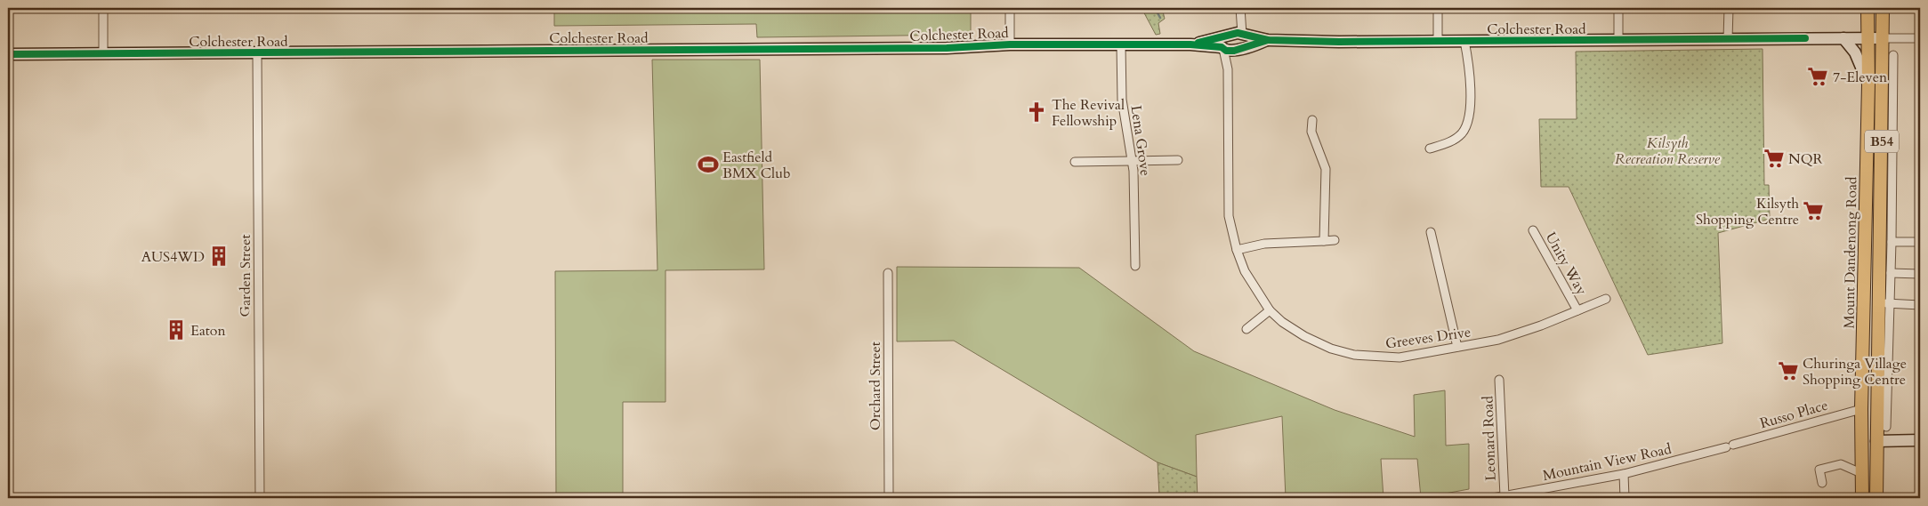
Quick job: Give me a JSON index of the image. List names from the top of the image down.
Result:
{
  "streets": {
    "main road": ["Colchester Road", "B54", "Mount Dandenong Road"],
    "street": [
      "Lena Grove",
      "Unity Way",
      "Garden Street",
      "Greeves Drive",
      "Orchard Street",
      "Russo Place",
      "Leonard Road",
      "Mountain View Road"
    ]
  },
  "crossings": [
    ["Colchester Road", "Lena Grove"],
    ["Colchester Road", "Mount Dandenong Road"],
    ["Colchester Road", "Garden Street"],
    ["Colchester Road", "Greeves Drive"],
    ["Mount Dandenong Road", "Russo Place"],
    ["Unity Way", "Greeves Drive"],
    ["Russo Place", "Mountain View Road"],
    ["Leonard Road", "Mountain View Road"]
  ],
  "parks": ["Kilsyth Recreation Reserve"],
  "places": {
    "supermarket": [
      "7-Eleven",
      "NQR",
      "Kilsyth Shopping Centre",
      "Churinga Village Shopping Centre"
    ],
    "church": ["The Revival Fellowship"],
    "sports": ["Eastfield BMX Club"],
    "building": ["AUS4WD", "Eaton"]
  }
}
